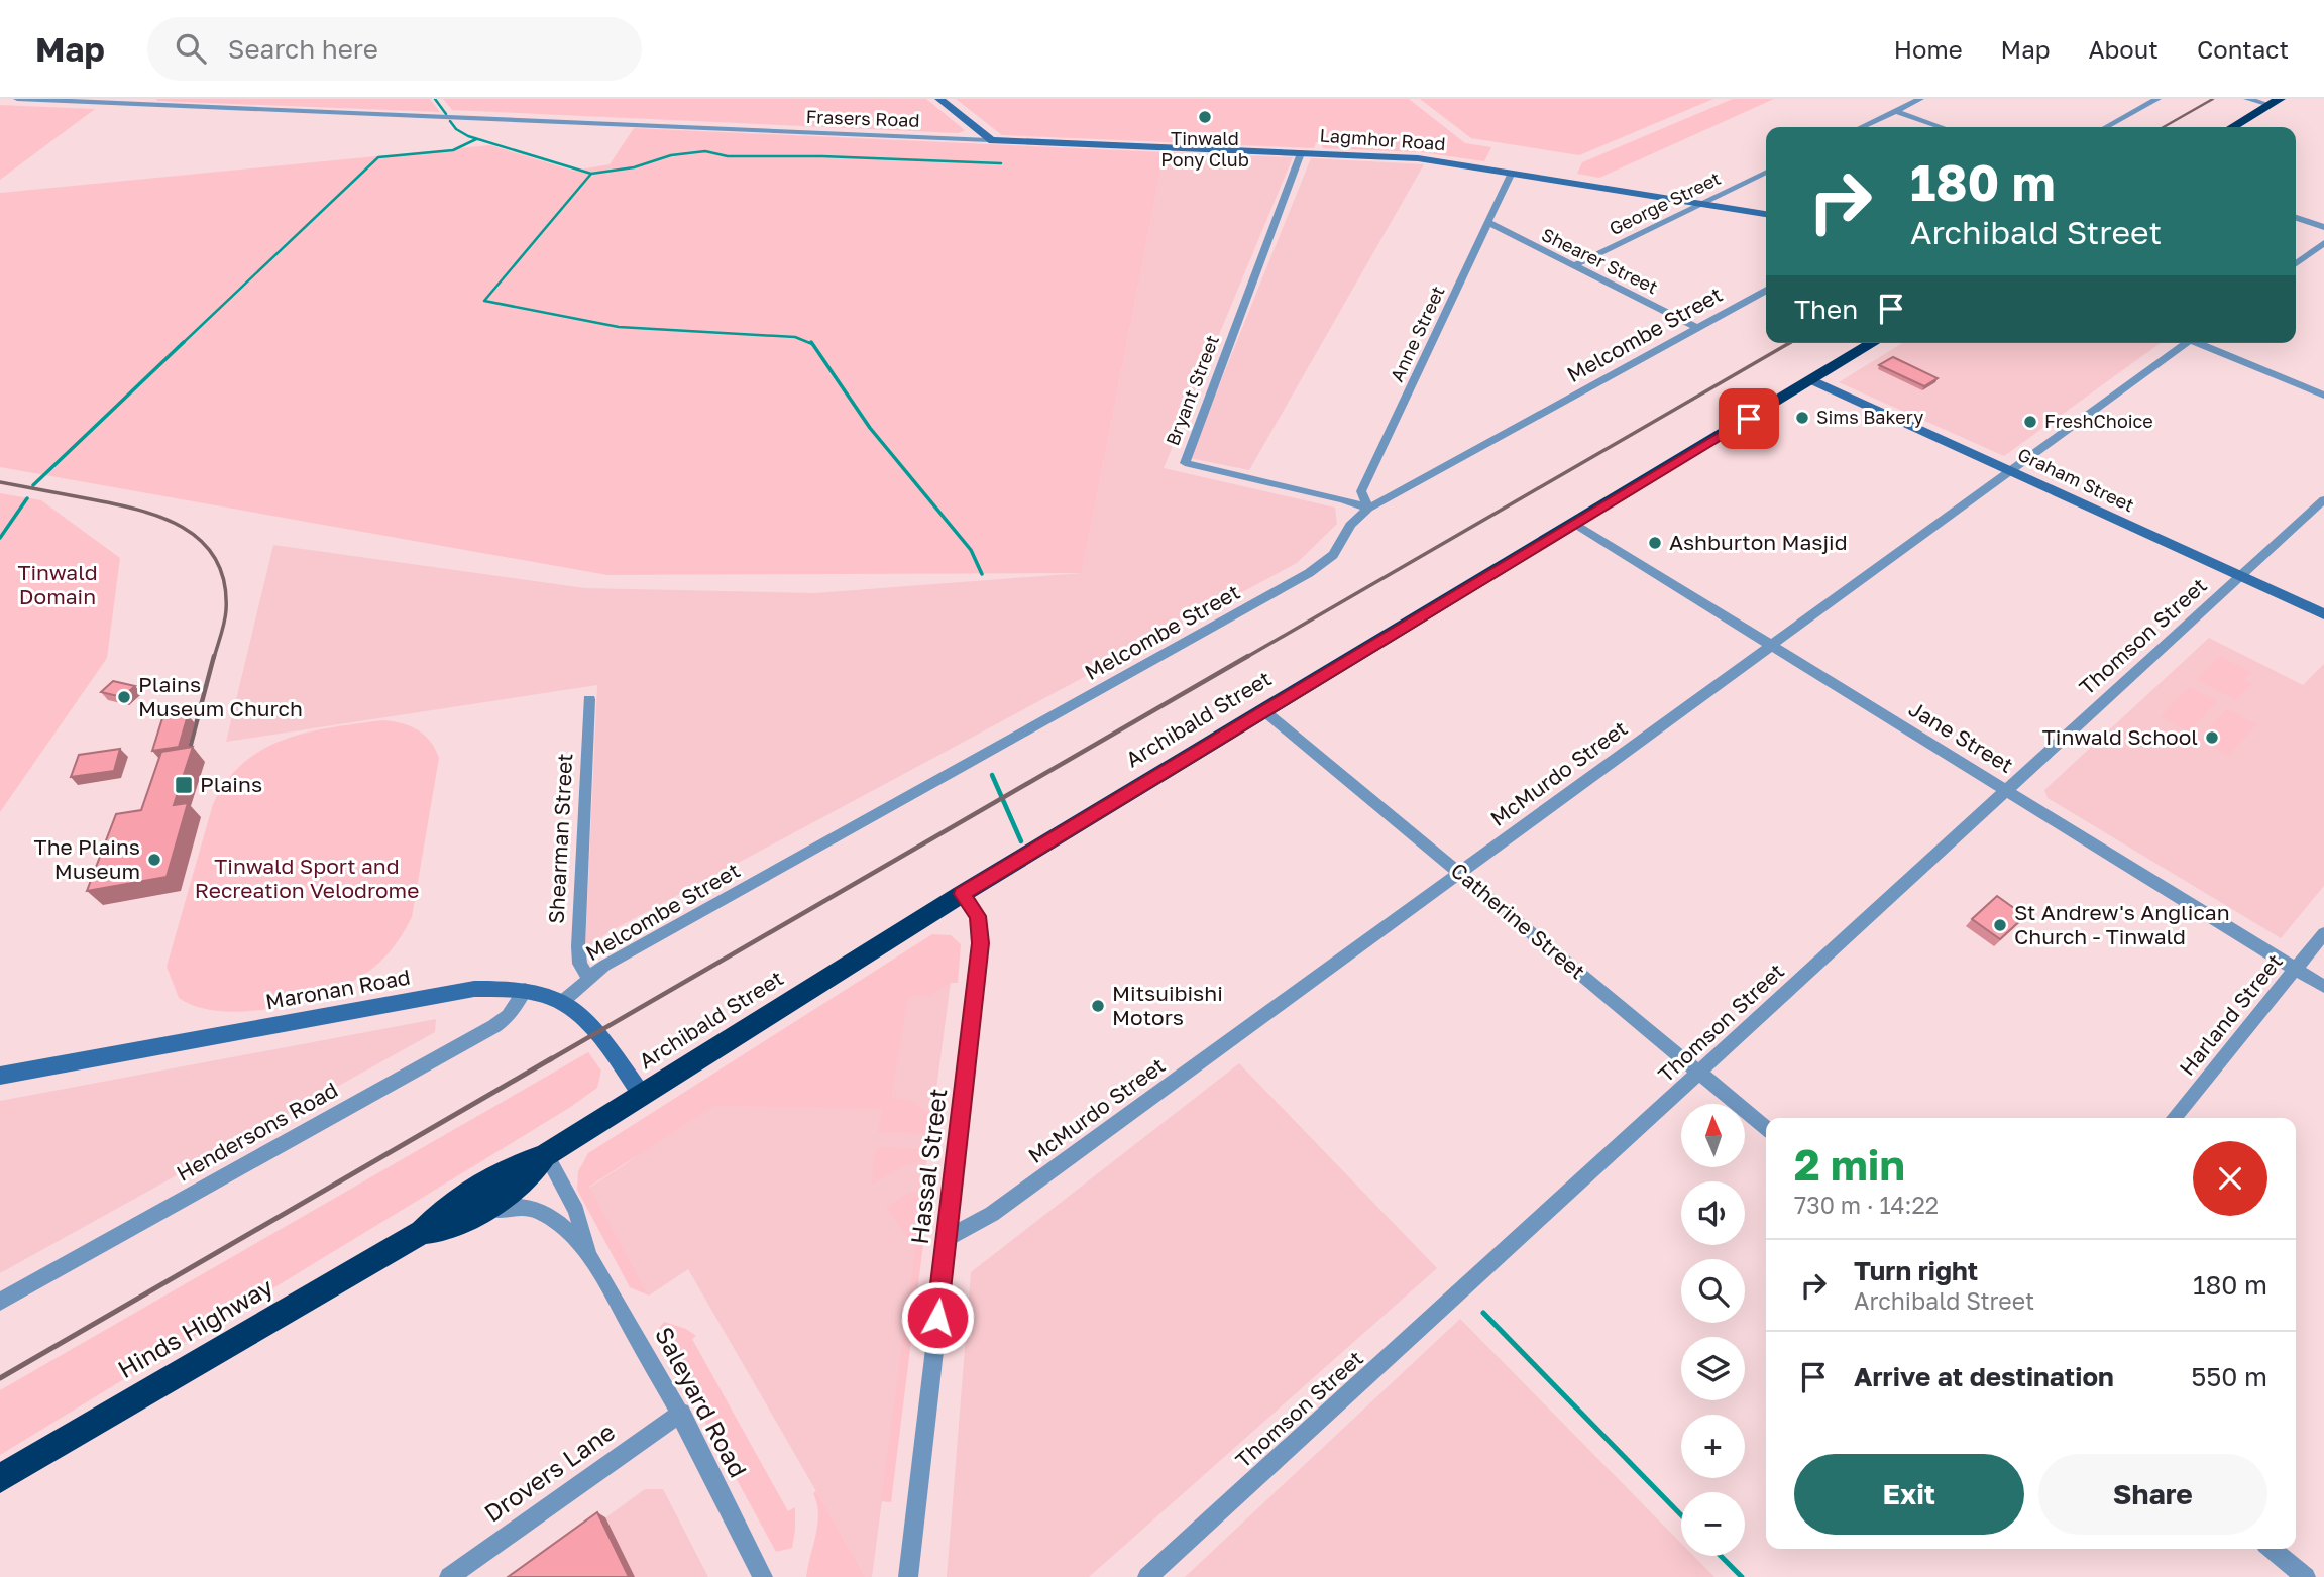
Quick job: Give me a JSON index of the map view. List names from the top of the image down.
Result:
{
  "streets": {
    "highway": ["Archibald Street", "Hinds Highway"],
    "street": [
      "Frasers Road",
      "Lagmhor Road",
      "George Street",
      "Shearer Street",
      "Anne Street",
      "Melcombe Street",
      "Bryant Street",
      "Graham Street",
      "Thomson Street",
      "Jane Street",
      "McMurdo Street",
      "Shearman Street",
      "Catherine Street",
      "Maronan Road",
      "Harland Street",
      "Hendersons Road",
      "Hassal Street",
      "Saleyard Road",
      "Drovers Lane"
    ]
  },
  "crossings": [
    ["Frasers Road", "Lagmhor Road"],
    ["Lagmhor Road", "George Street"],
    ["Lagmhor Road", "Anne Street"],
    ["Lagmhor Road", "Bryant Street"],
    ["George Street", "Shearer Street"],
    ["Shearer Street", "Anne Street"],
    ["Shearer Street", "Melcombe Street"],
    ["Anne Street", "Melcombe Street"],
    ["Anne Street", "Bryant Street"],
    ["Melcombe Street", "Bryant Street"],
    ["Melcombe Street", "Shearman Street"],
    ["Melcombe Street", "Maronan Road"],
    ["Graham Street", "Thomson Street"],
    ["Graham Street", "Archibald Street"],
    ["Graham Street", "McMurdo Street"],
    ["Thomson Street", "Jane Street"],
    ["Thomson Street", "Catherine Street"],
    ["Archibald Street", "Jane Street"],
    ["Archibald Street", "Catherine Street"],
    ["Archibald Street", "Maronan Road"],
    ["Archibald Street", "Hassal Street"],
    ["Archibald Street", "Hinds Highway"],
    ["Archibald Street", "Saleyard Road"],
    ["Jane Street", "McMurdo Street"],
    ["Jane Street", "Harland Street"],
    ["McMurdo Street", "Catherine Street"],
    ["McMurdo Street", "Hassal Street"],
    ["Maronan Road", "Hendersons Road"],
    ["Saleyard Road", "Drovers Lane"]
  ],
  "parks": ["Tinwald Domain", "Tinwald Sport and Recreation Velodrome"],
  "places": {
    "other": [
      "Tinwald Pony Club",
      "Sims Bakery",
      "FreshChoice",
      "Ashburton Masjid",
      "Plains Museum Church",
      "Tinwald School",
      "The Plains Museum",
      "St Andrew's Anglican Church - Tinwald",
      "Mitsuibishi Motors"
    ],
    "transit": ["Plains"]
  },
  "north": "top",
  "page": {
    "header": "Map",
    "search": "Search here",
    "nav": [
      "Home",
      "Map",
      "About",
      "Contact"
    ],
    "turn": ["180 m", "Archibald Street"],
    "then": "Then",
    "map_buttons": ["+", "−"],
    "heading": ["2 min", "730 m · 14:22"],
    "list": [
      {
        "name": "Turn right",
        "note": "Archibald Street",
        "value": "180 m"
      },
      {
        "name": "Arrive at destination",
        "value": "550 m"
      }
    ],
    "buttons": ["Exit", "Share"]
  }
}
